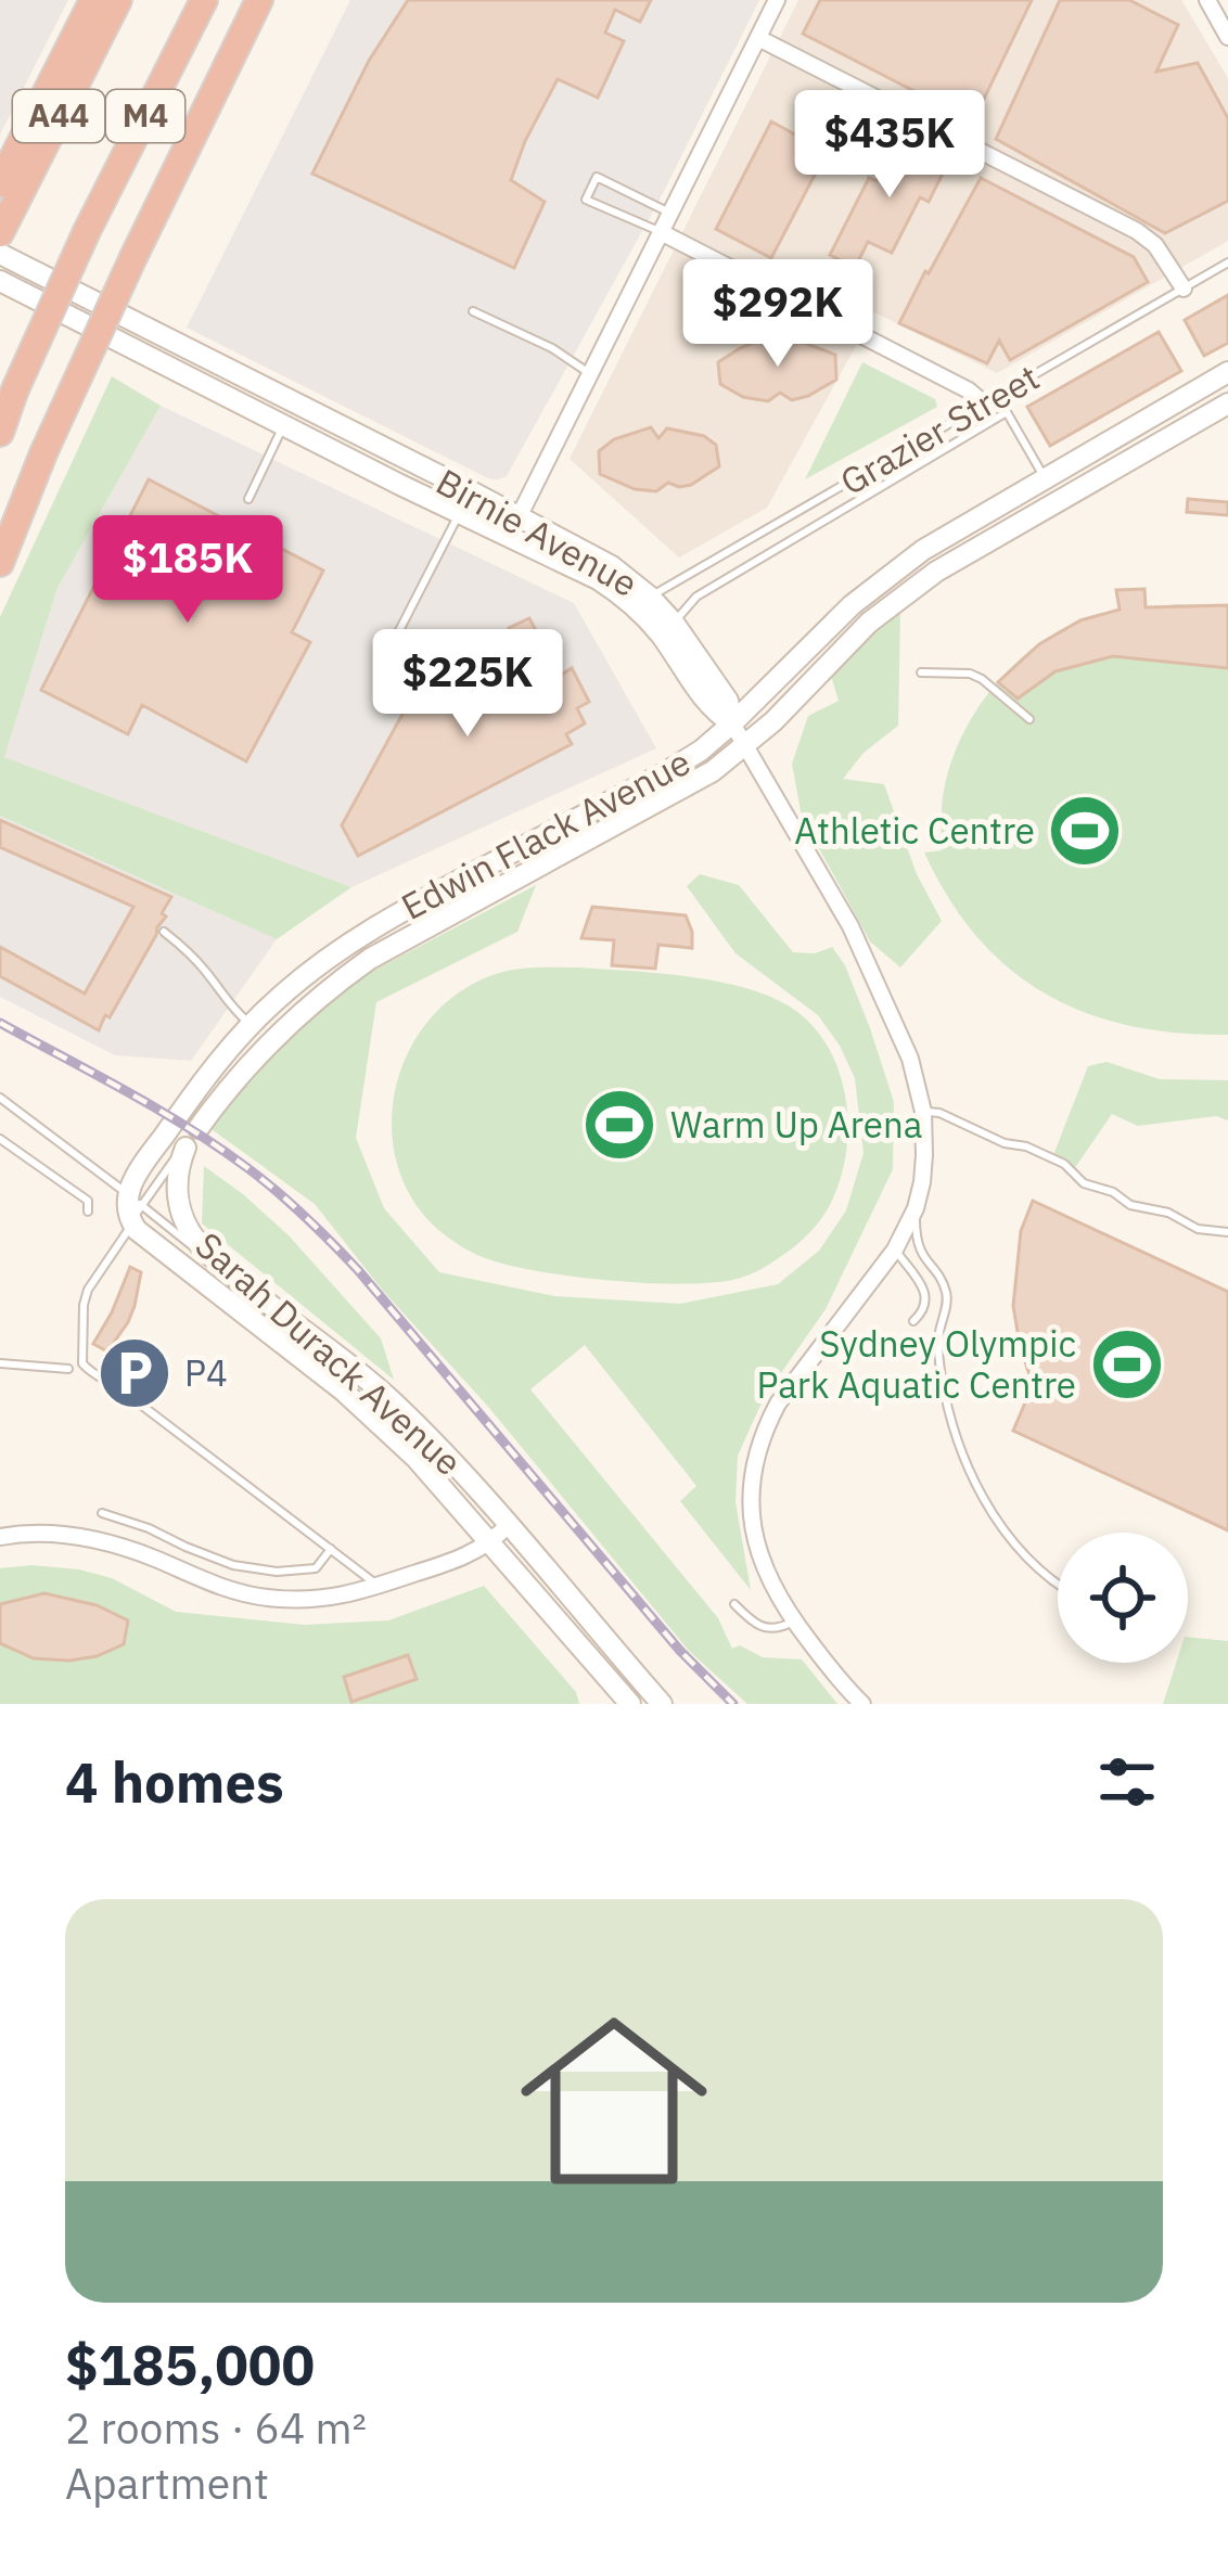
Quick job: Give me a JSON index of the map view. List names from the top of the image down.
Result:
{
  "streets": {
    "highway": ["A44", "M4"],
    "street": ["Birnie Avenue", "Edwin Flack Avenue", "Sarah Durack Avenue"],
    "lane": ["Grazier Street"]
  },
  "crossings": [
    ["Grazier Street", "Birnie Avenue"],
    ["Birnie Avenue", "Edwin Flack Avenue"],
    ["Edwin Flack Avenue", "Sarah Durack Avenue"]
  ],
  "places": {
    "sports": ["Athletic Centre", "Warm Up Arena", "Sydney Olympic Park Aquatic Centre"],
    "parking": ["P4"]
  },
  "page": {
    "price": [
      "$435K",
      "$292K",
      "$185K",
      "$225K"
    ],
    "heading": "4 homes",
    "list": [
      {
        "name": "$185,000",
        "note": "2 rooms · 64 m² · Apartment"
      }
    ]
  }
}
